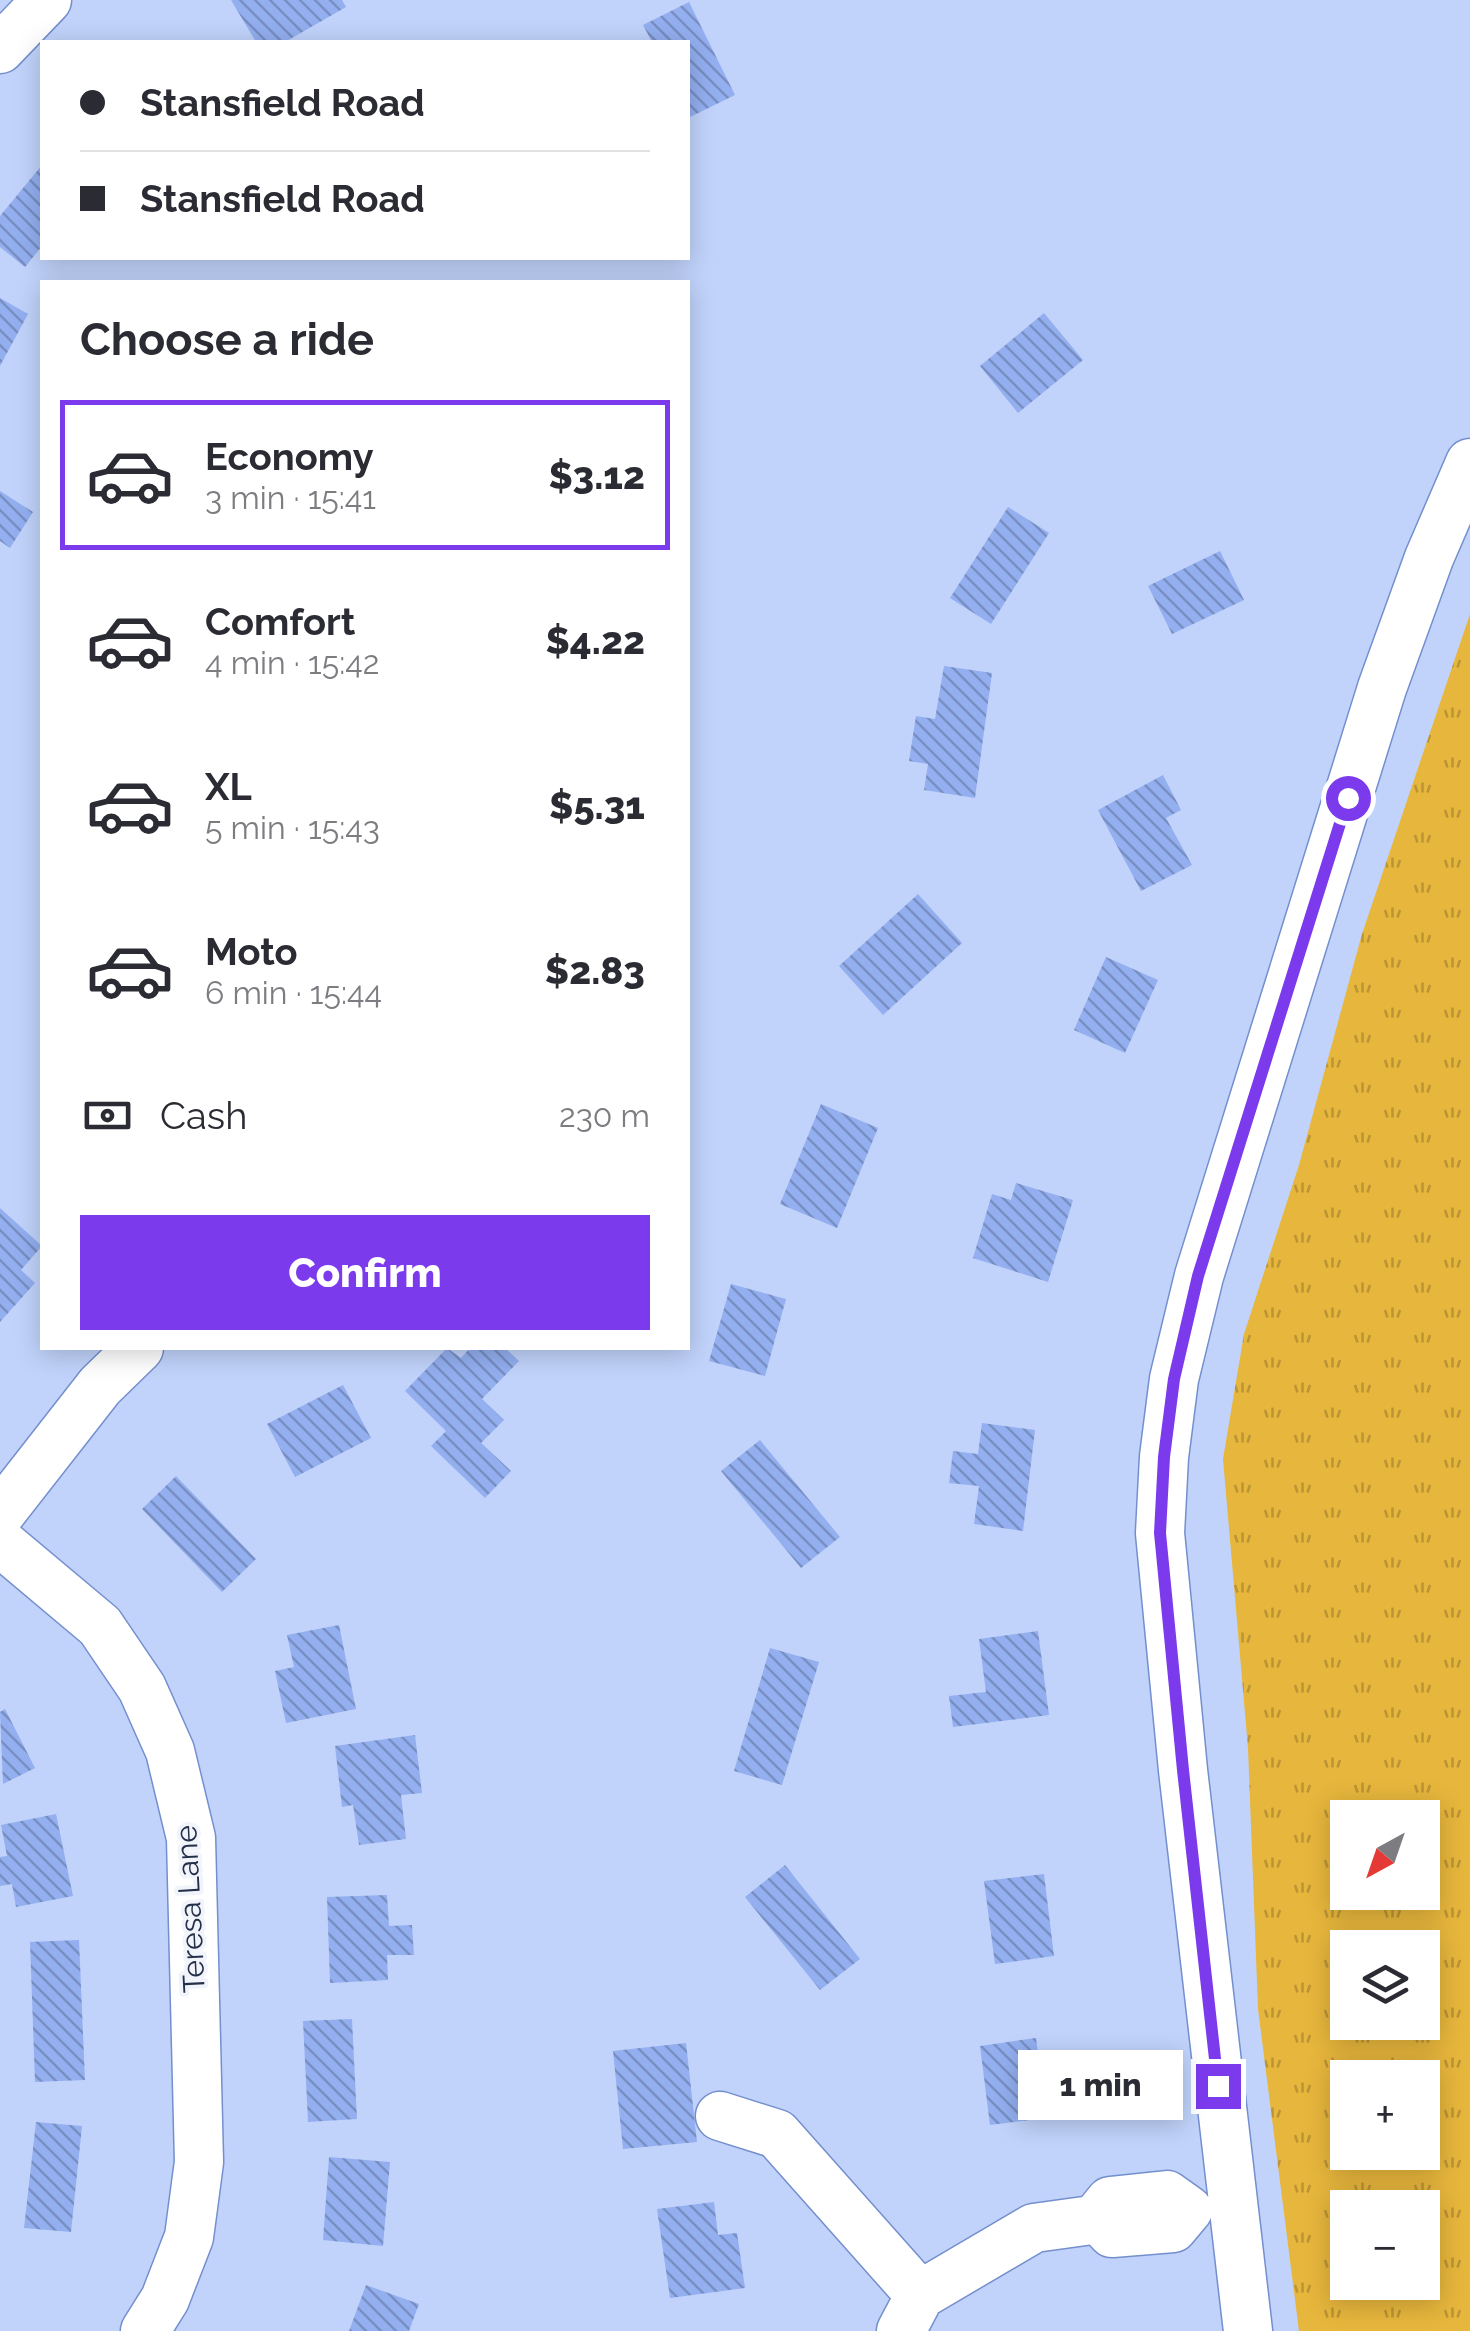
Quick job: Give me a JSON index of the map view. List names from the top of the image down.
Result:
{
  "streets": {
    "street": ["Teresa Lane"]
  },
  "north": "bottom left",
  "page": {
    "banner": ["Stansfield Road", "Stansfield Road"],
    "heading": "Choose a ride",
    "list": [
      {
        "name": "Economy",
        "note": "3 min · 15:41",
        "value": "$3.12"
      },
      {
        "name": "Comfort",
        "note": "4 min · 15:42",
        "value": "$4.22"
      },
      {
        "name": "XL",
        "note": "5 min · 15:43",
        "value": "$5.31"
      },
      {
        "name": "Moto",
        "note": "6 min · 15:44",
        "value": "$2.83"
      }
    ],
    "pay": ["Cash", "230 m"],
    "buttons": "Confirm",
    "map_buttons": ["+", "−"],
    "bubble": "1 min"
  }
}
